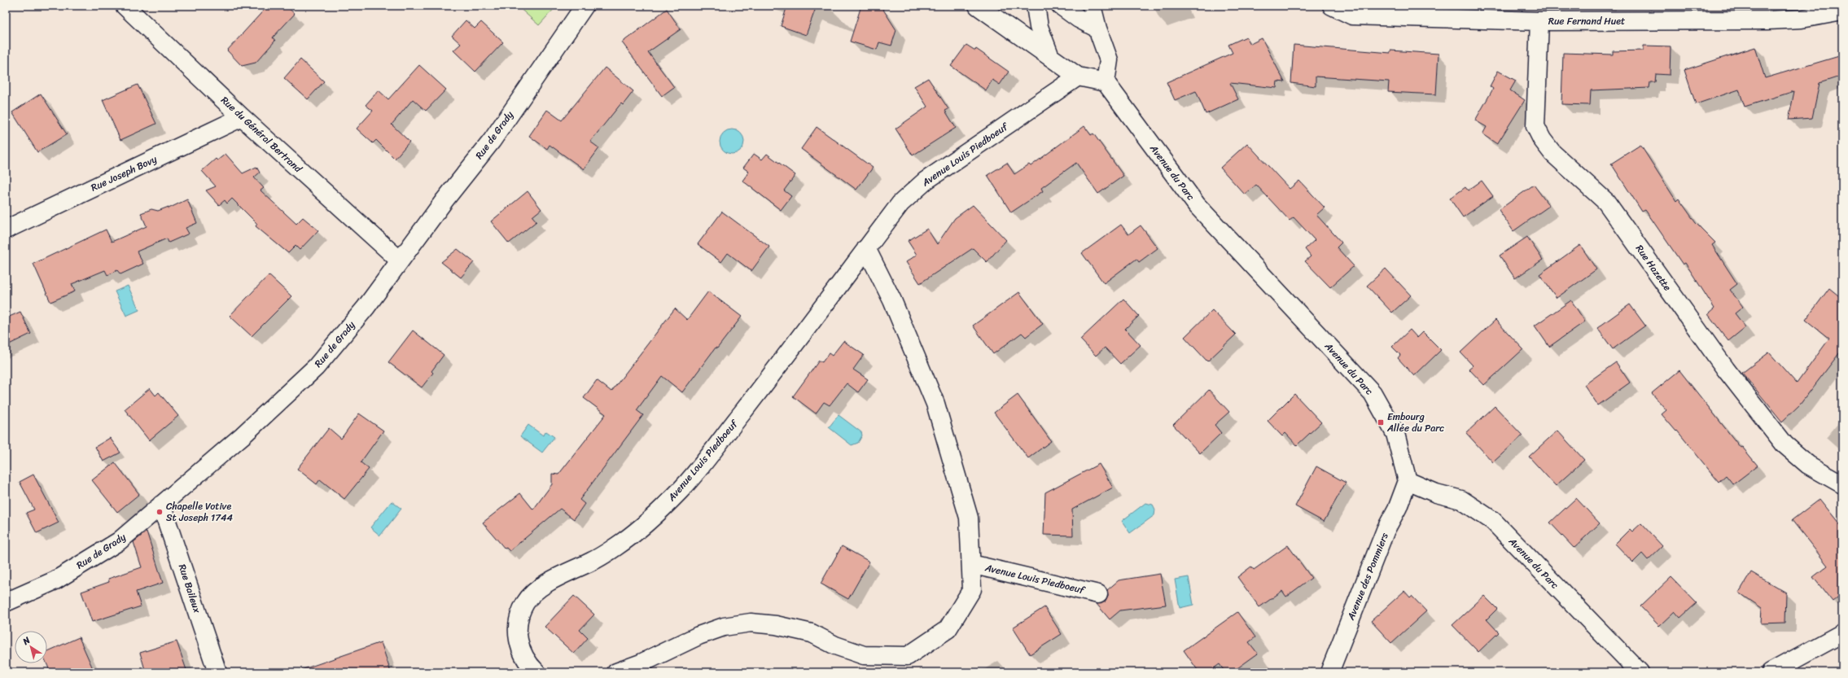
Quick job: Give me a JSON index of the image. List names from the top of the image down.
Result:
{
  "streets": {
    "street": [
      "Rue Fernand Huet",
      "Rue du Général Bertrand",
      "Rue de Grady",
      "Avenue Louis Piedboeuf",
      "Avenue du Parc",
      "Rue Joseph Bovy",
      "Rue Hazette",
      "Avenue des Pommiers",
      "Rue Baileux"
    ]
  },
  "crossings": [
    ["Rue Fernand Huet", "Rue Hazette"],
    ["Rue du Général Bertrand", "Rue de Grady"],
    ["Rue du Général Bertrand", "Rue Joseph Bovy"],
    ["Rue de Grady", "Rue Baileux"],
    ["Avenue du Parc", "Avenue des Pommiers"]
  ],
  "places": {
    "transit": ["Embourg Allée du Parc"],
    "other": ["Chapelle Votive St Joseph 1744"]
  },
  "north": "top left"
}
